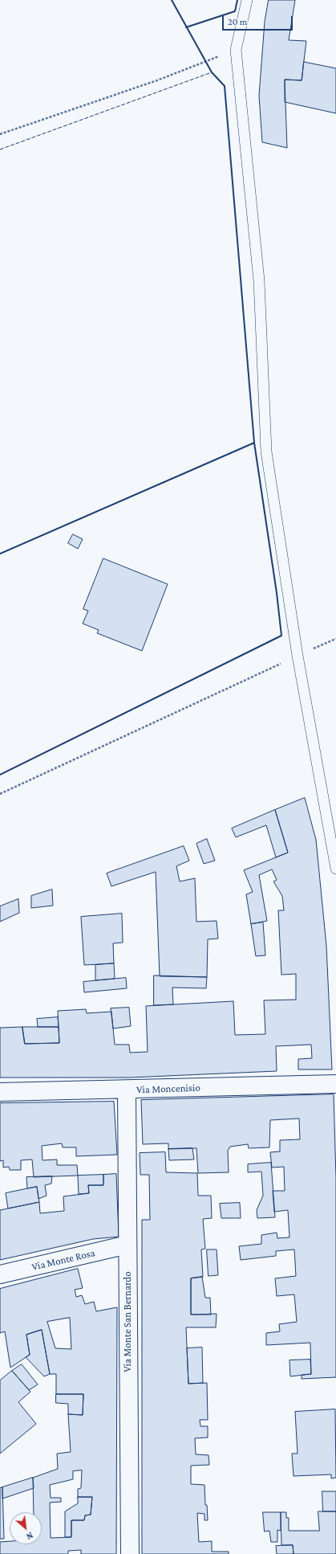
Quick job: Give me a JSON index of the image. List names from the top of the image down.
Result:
{
  "streets": {
    "street": ["Via Moncenisio", "Via Monte Rosa", "Via Monte San Bernardo"]
  },
  "crossings": [
    ["Via Moncenisio", "Via Monte San Bernardo"],
    ["Via Monte Rosa", "Via Monte San Bernardo"]
  ],
  "scale_bar": "20 m",
  "north": "bottom right"
}
